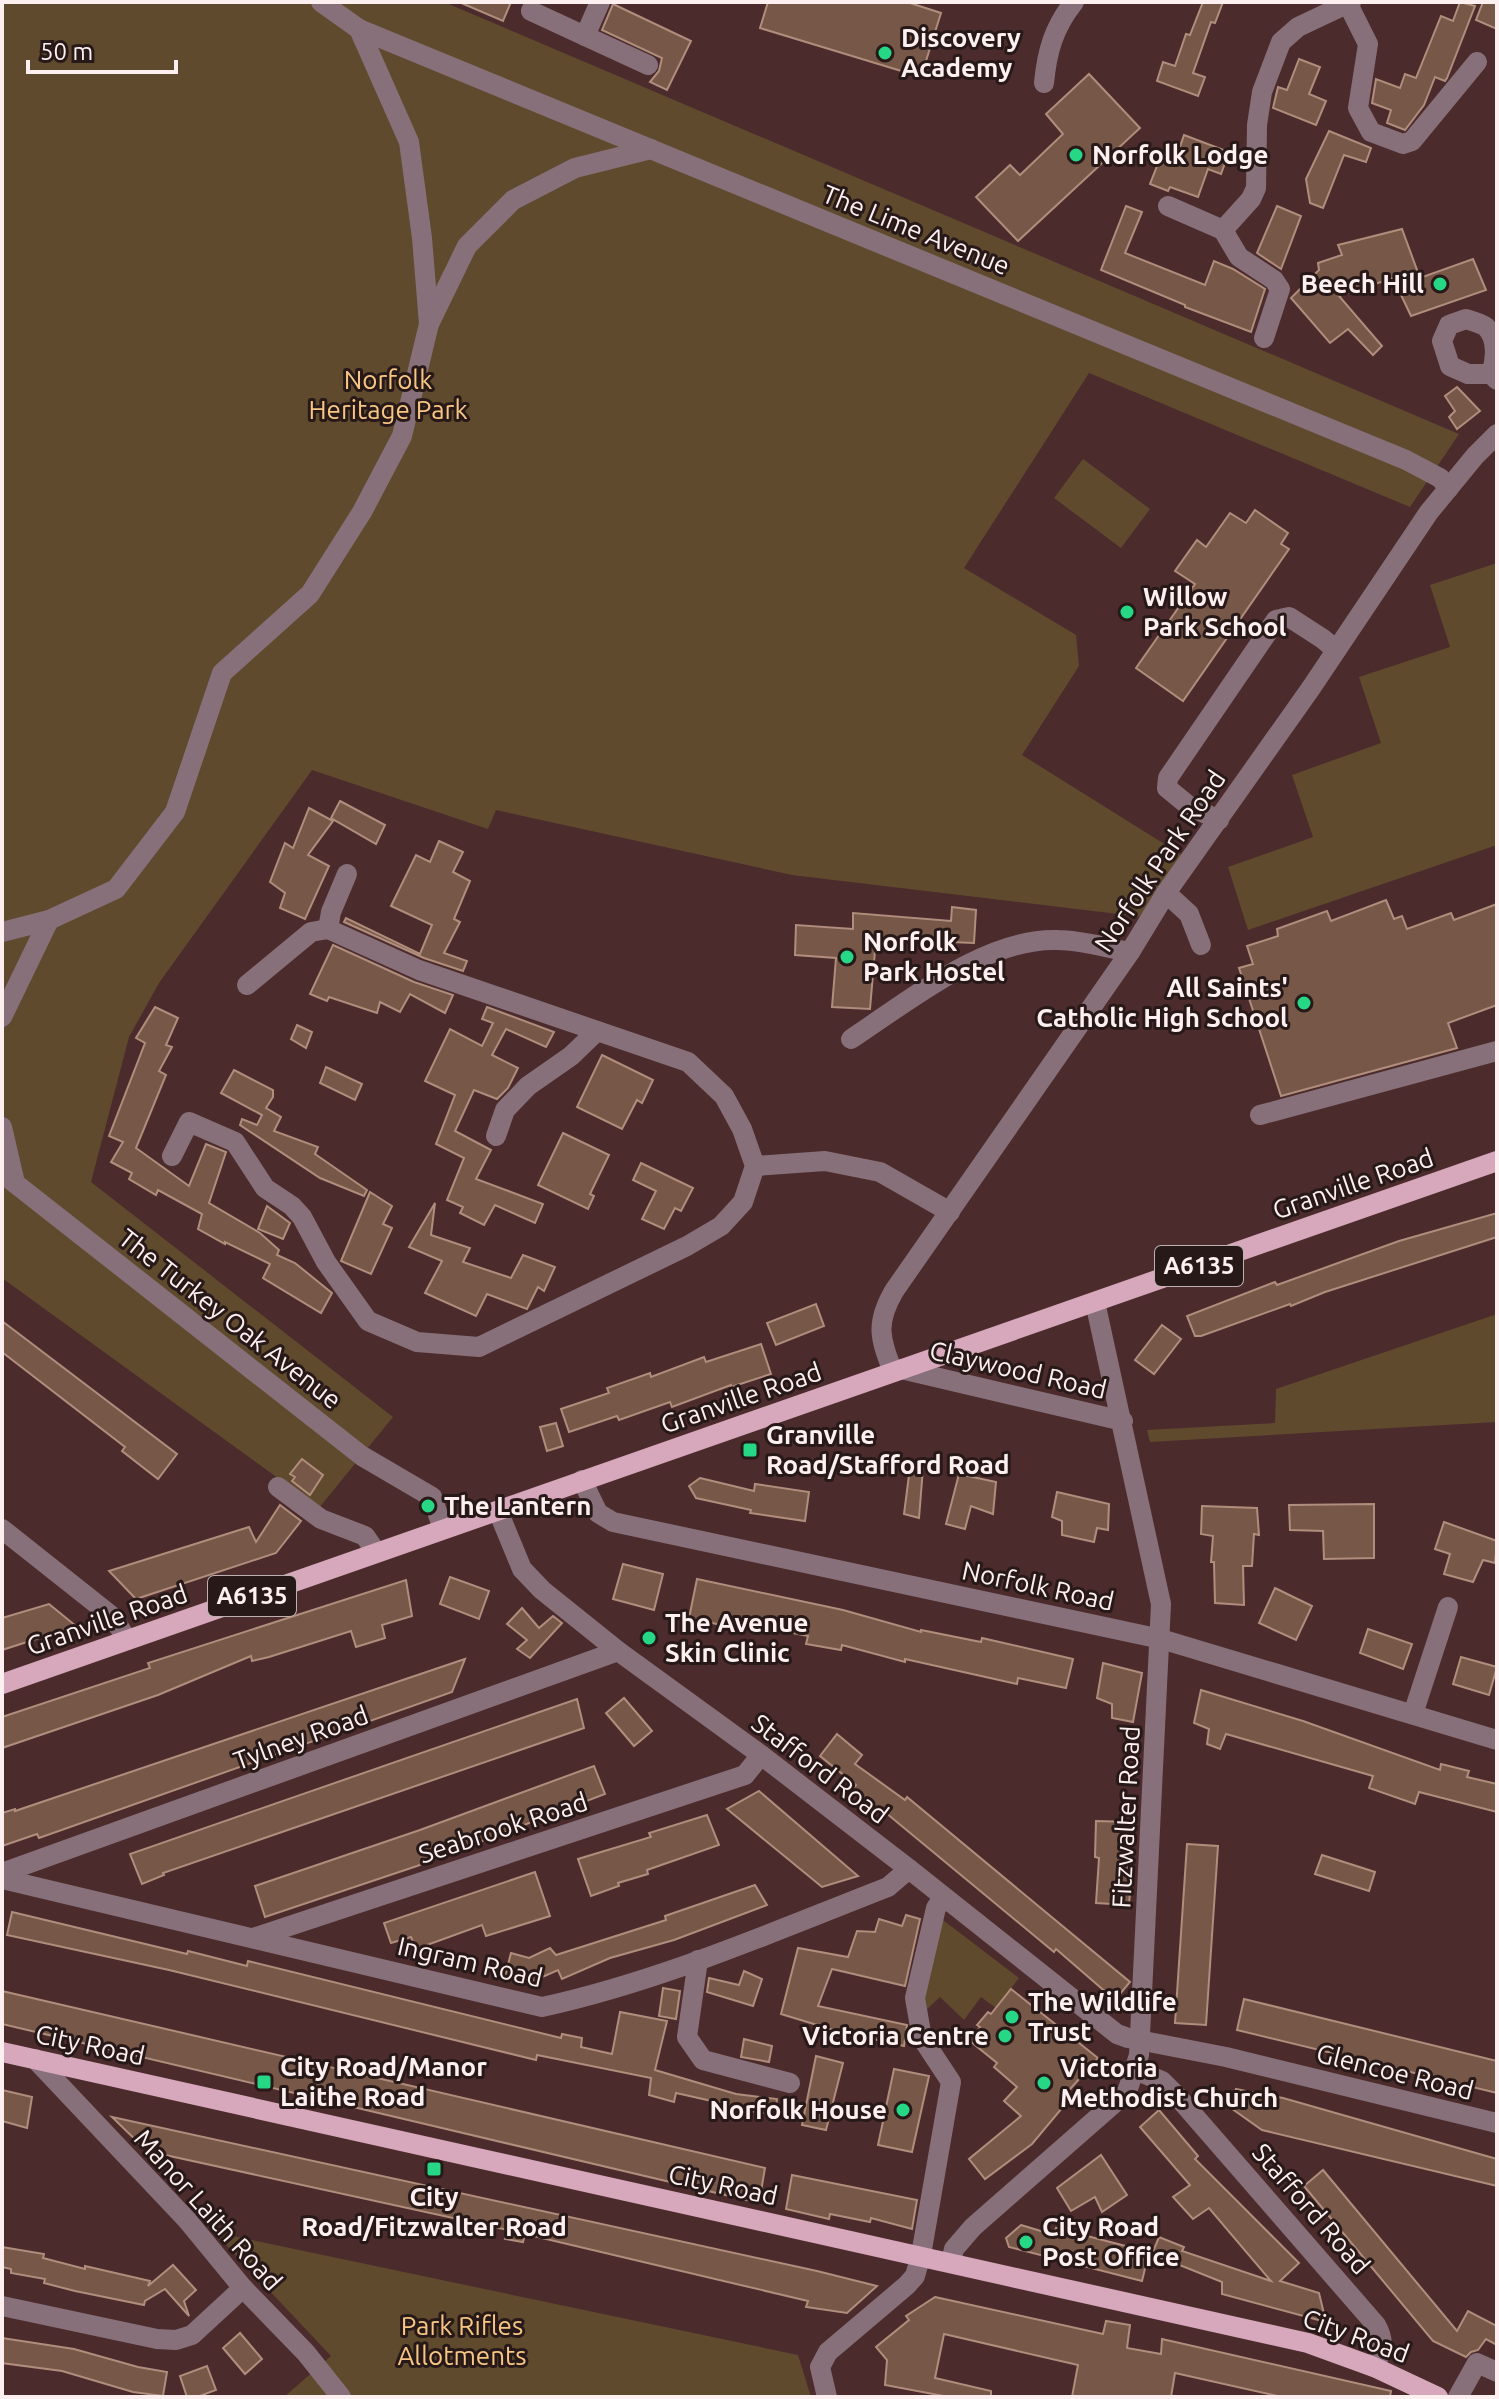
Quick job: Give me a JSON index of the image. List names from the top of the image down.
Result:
{
  "streets": {
    "main road": ["Granville Road", "A6135", "City Road"],
    "street": [
      "The Lime Avenue",
      "Norfolk Park Road",
      "The Turkey Oak Avenue",
      "Claywood Road",
      "Norfolk Road",
      "Tylney Road",
      "Stafford Road",
      "Fitzwalter Road",
      "Seabrook Road",
      "Ingram Road",
      "Glencoe Road",
      "Manor Laith Road"
    ]
  },
  "crossings": [
    ["The Lime Avenue", "Norfolk Park Road"],
    ["Norfolk Park Road", "Granville Road"],
    ["Norfolk Park Road", "Claywood Road"],
    ["Granville Road", "The Turkey Oak Avenue"],
    ["Granville Road", "Claywood Road"],
    ["Granville Road", "Norfolk Road"],
    ["Granville Road", "Stafford Road"],
    ["Granville Road", "Fitzwalter Road"],
    ["Claywood Road", "Fitzwalter Road"],
    ["Norfolk Road", "Fitzwalter Road"],
    ["Tylney Road", "Stafford Road"],
    ["Stafford Road", "Fitzwalter Road"],
    ["Stafford Road", "Seabrook Road"],
    ["Stafford Road", "Ingram Road"],
    ["Stafford Road", "City Road"],
    ["Stafford Road", "Glencoe Road"],
    ["Fitzwalter Road", "City Road"],
    ["Fitzwalter Road", "Glencoe Road"],
    ["Seabrook Road", "Ingram Road"],
    ["City Road", "Manor Laith Road"]
  ],
  "parks": ["Norfolk Heritage Park", "Park Rifles Allotments"],
  "places": {
    "other": [
      "Discovery Academy",
      "Norfolk Lodge",
      "Beech Hill",
      "Willow Park School",
      "Norfolk Park Hostel",
      "All Saints' Catholic High School",
      "The Lantern",
      "The Avenue Skin Clinic",
      "The Wildlife Trust",
      "Victoria Centre",
      "Victoria Methodist Church",
      "Norfolk House",
      "City Road Post Office"
    ],
    "transit": ["Granville Road/Stafford Road", "City Road/Manor Laithe Road", "City Road/Fitzwalter Road"]
  },
  "scale_bar": "50 m"
}
